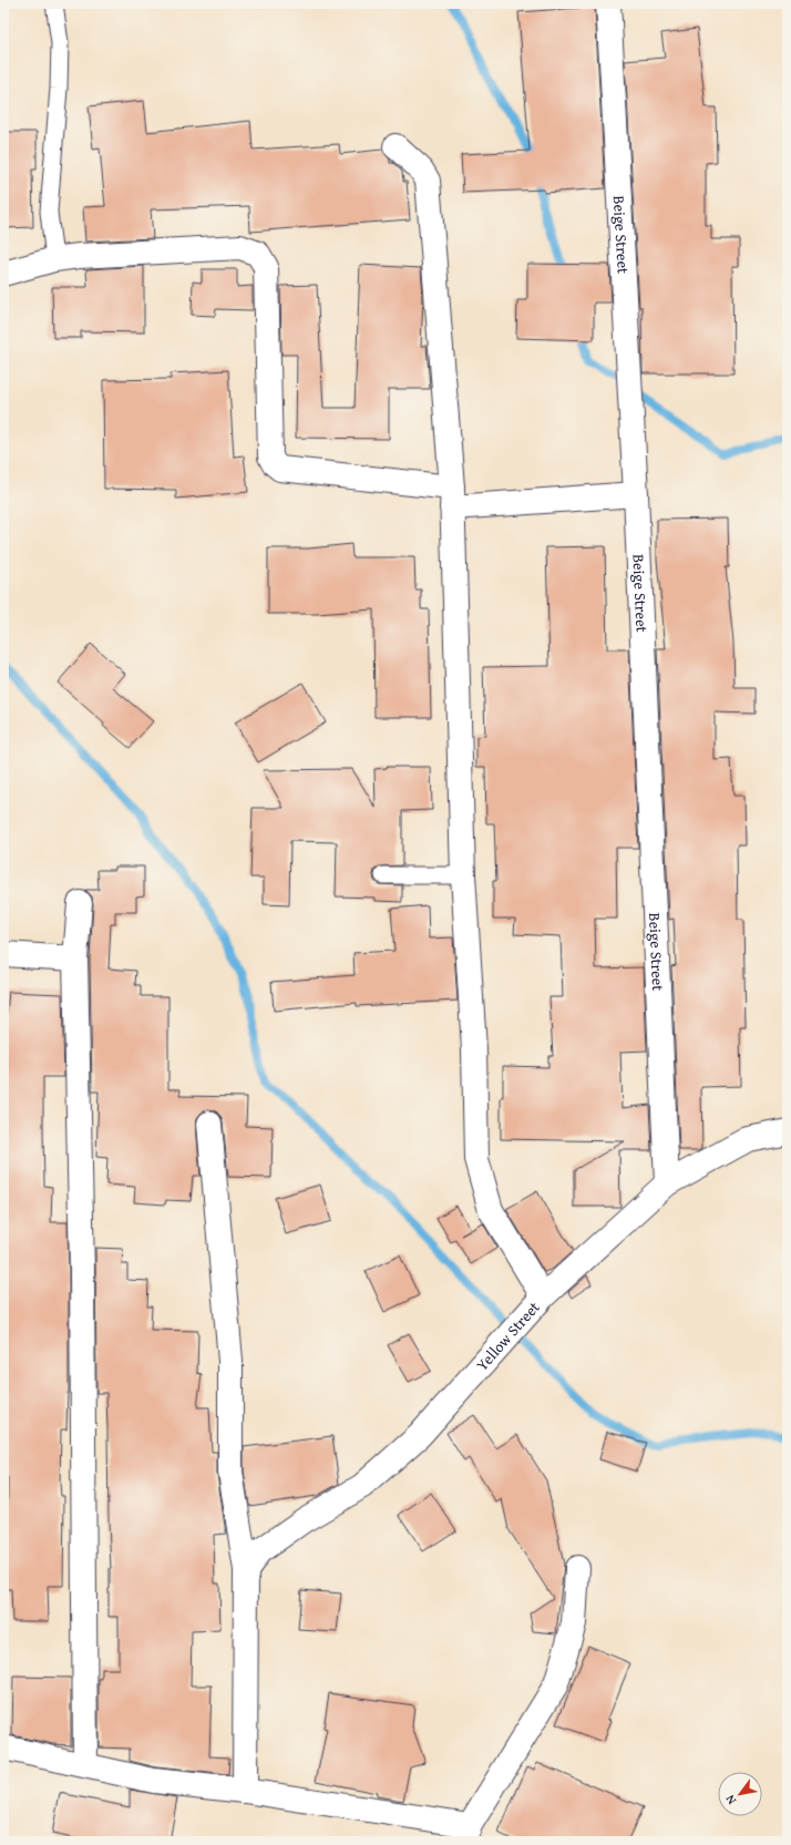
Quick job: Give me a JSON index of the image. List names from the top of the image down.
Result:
{
  "streets": {
    "street": ["Beige Street", "Yellow Street"]
  },
  "crossings": [
    ["Beige Street", "Yellow Street"]
  ],
  "north": "bottom left"
}
